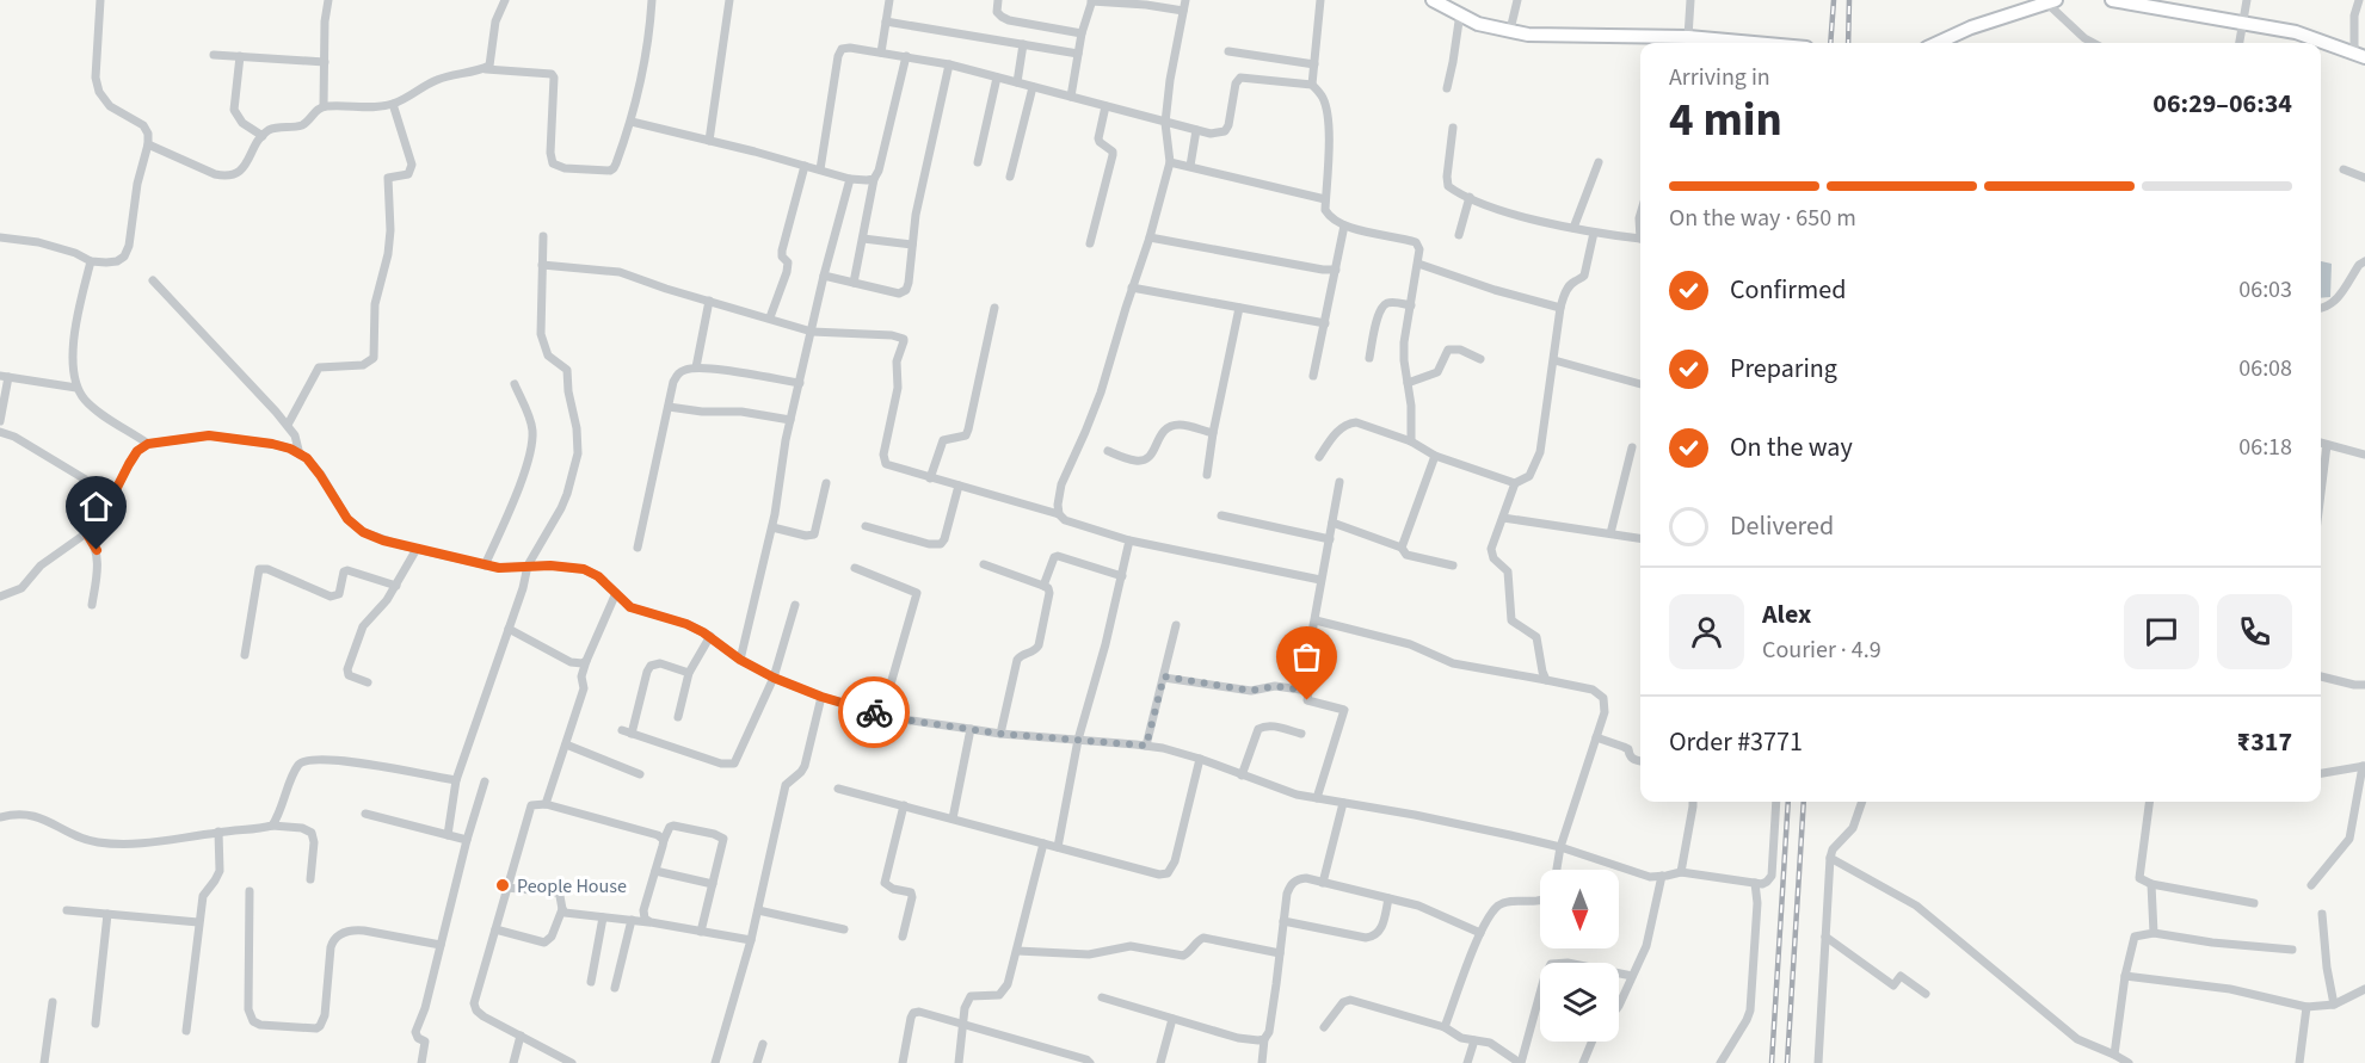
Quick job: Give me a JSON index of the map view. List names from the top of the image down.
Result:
{
  "places": ["People House"],
  "north": "bottom",
  "page": {
    "heading": ["4 min", "Arriving in", "06:29–06:34"],
    "panel": [
      "Alex",
      "Courier · 4.9",
      "Order #3771",
      "₹317"
    ],
    "bar": "On the way · 650 m",
    "list": [
      ["Confirmed", "06:03"],
      ["Preparing", "06:08"],
      ["On the way", "06:18"],
      "Delivered"
    ]
  }
}
